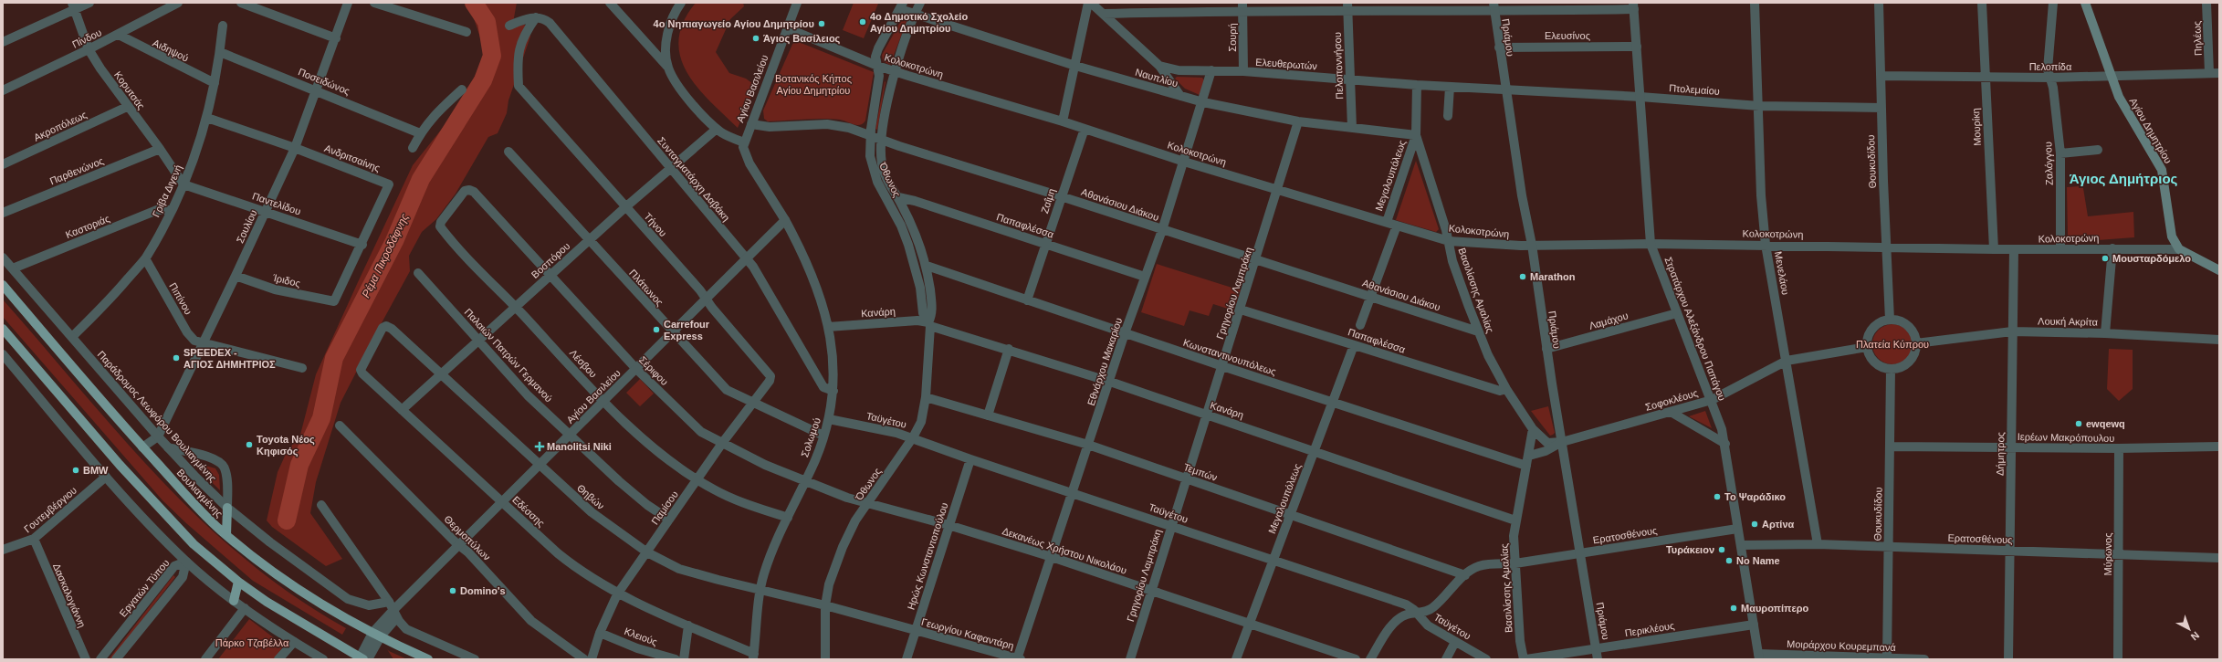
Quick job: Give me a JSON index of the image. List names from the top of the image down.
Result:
{
  "streets": {
    "main road": ["Αγίου Δημητρίου", "Βουλιαγμένης"],
    "street": [
      "Ελευσίνος",
      "Σουρή",
      "Πριάμου",
      "Πίνδου",
      "Πηλέως",
      "Αιδηψού",
      "Ελευθερωτών",
      "Κολοκοτρώνη",
      "Πελοποννήσου",
      "Πελοπίδα",
      "Ναυπλίου",
      "Ποσειδώνος",
      "Αγίου Βασιλείου",
      "Πτολεμαίου",
      "Κορυτσάς",
      "Ακροπόλεως",
      "Μουρίκη",
      "Ανδριτσαίνης",
      "Θουκυδίδου",
      "Ζαλόγγου",
      "Παρθενώνος",
      "Μεγαλουπόλεως",
      "Συνταγματάρχη Δαβάκη",
      "Όθωνος",
      "Γρίβα Διγενή",
      "Ζαΐμη",
      "Παντελίδου",
      "Αθανάσιου Διάκου",
      "Τήνου",
      "Παπαφλέσσα",
      "Καστοριάς",
      "Σουλίου",
      "Βοσπόρου",
      "Μενελάου",
      "Ίριδος",
      "Πλάτωνος",
      "Βασιλίσσης Αμαλίας",
      "Γρηγορίου Λαμπράκη",
      "Πιπίνου",
      "Κανάρη",
      "Λαμάχου",
      "Λουκή Ακρίτα",
      "Στρατάρχου Αλεξάνδρου Παπάγου",
      "Παλαιών Πατρών Γερμανού",
      "Κωνσταντινουπόλεως",
      "Εθνάρχου Μακαρίου",
      "Λέσβου",
      "Σέριφου",
      "Σοφοκλέους",
      "Παράδρομος Λεωφόρου Βουλιαγμένης",
      "Ταϋγέτου",
      "Σολωμού",
      "Ιερέων Μακρόπουλου",
      "Δήμητρος",
      "Τεμπών",
      "Θηβών",
      "Παμίσου",
      "Γουτεμβέργιου",
      "Εδέσσης",
      "Ερατοσθένους",
      "Θερμοπύλων",
      "Δεκανέως Χρήστου Νικολάου",
      "Μύρωνος",
      "Ηρώς Κωνσταντοπούλου",
      "Εργατών Τύπου",
      "Δασκαλογιάννη",
      "Περικλέους",
      "Γεωργίου Καφαντάρη",
      "Κλειούς",
      "Μοιράρχου Κουρεμπανά"
    ]
  },
  "crossings": [
    ["Ελευσίνος", "Πριάμου"],
    ["Ελευσίνος", "Στρατάρχου Αλεξάνδρου Παπάγου"],
    ["Σουρή", "Ελευθερωτών"],
    ["Πριάμου", "Ελευθερωτών"],
    ["Πριάμου", "Κολοκοτρώνη"],
    ["Πριάμου", "Πτολεμαίου"],
    ["Πριάμου", "Βασιλίσσης Αμαλίας"],
    ["Πριάμου", "Λαμάχου"],
    ["Πριάμου", "Σοφοκλέους"],
    ["Πριάμου", "Ερατοσθένους"],
    ["Πριάμου", "Περικλέους"],
    ["Πίνδου", "Αιδηψού"],
    ["Πίνδου", "Κορυτσάς"],
    ["Πηλέως", "Πελοπίδα"],
    ["Αιδηψού", "Γρίβα Διγενή"],
    ["Ελευθερωτών", "Πελοποννήσου"],
    ["Ελευθερωτών", "Πτολεμαίου"],
    ["Ελευθερωτών", "Βασιλίσσης Αμαλίας"],
    ["Ελευθερωτών", "Εθνάρχου Μακαρίου"],
    ["Κολοκοτρώνη", "Αγίου Βασιλείου"],
    ["Κολοκοτρώνη", "Μουρίκη"],
    ["Κολοκοτρώνη", "Αγίου Δημητρίου"],
    ["Κολοκοτρώνη", "Θουκυδίδου"],
    ["Κολοκοτρώνη", "Ζαλόγγου"],
    ["Κολοκοτρώνη", "Μεγαλουπόλεως"],
    ["Κολοκοτρώνη", "Όθωνος"],
    ["Κολοκοτρώνη", "Ζαΐμη"],
    ["Κολοκοτρώνη", "Μενελάου"],
    ["Κολοκοτρώνη", "Βασιλίσσης Αμαλίας"],
    ["Κολοκοτρώνη", "Γρηγορίου Λαμπράκη"],
    ["Κολοκοτρώνη", "Στρατάρχου Αλεξάνδρου Παπάγου"],
    ["Κολοκοτρώνη", "Εθνάρχου Μακαρίου"],
    ["Κολοκοτρώνη", "Δήμητρος"],
    ["Πελοποννήσου", "Ναυπλίου"],
    ["Πελοπίδα", "Μουρίκη"],
    ["Πελοπίδα", "Αγίου Δημητρίου"],
    ["Πελοπίδα", "Θουκυδίδου"],
    ["Πελοπίδα", "Ζαλόγγου"],
    ["Ναυπλίου", "Μεγαλουπόλεως"],
    ["Ναυπλίου", "Όθωνος"],
    ["Ναυπλίου", "Βασιλίσσης Αμαλίας"],
    ["Ναυπλίου", "Γρηγορίου Λαμπράκη"],
    ["Ναυπλίου", "Εθνάρχου Μακαρίου"],
    ["Ποσειδώνος", "Γρίβα Διγενή"],
    ["Ποσειδώνος", "Σουλίου"],
    ["Αγίου Βασιλείου", "Συνταγματάρχη Δαβάκη"],
    ["Αγίου Βασιλείου", "Αθανάσιου Διάκου"],
    ["Αγίου Βασιλείου", "Τήνου"],
    ["Αγίου Βασιλείου", "Πλάτωνος"],
    ["Αγίου Βασιλείου", "Παλαιών Πατρών Γερμανού"],
    ["Αγίου Βασιλείου", "Λέσβου"],
    ["Αγίου Βασιλείου", "Σέριφου"],
    ["Αγίου Βασιλείου", "Σολωμού"],
    ["Αγίου Βασιλείου", "Βουλιαγμένης"],
    ["Αγίου Βασιλείου", "Θηβών"],
    ["Αγίου Βασιλείου", "Εδέσσης"],
    ["Αγίου Βασιλείου", "Θερμοπύλων"],
    ["Πτολεμαίου", "Θουκυδίδου"],
    ["Πτολεμαίου", "Μενελάου"],
    ["Πτολεμαίου", "Στρατάρχου Αλεξάνδρου Παπάγου"],
    ["Κορυτσάς", "Ακροπόλεως"],
    ["Κορυτσάς", "Παρθενώνος"],
    ["Κορυτσάς", "Γρίβα Διγενή"],
    ["Κορυτσάς", "Παντελίδου"],
    ["Ανδριτσαίνης", "Γρίβα Διγενή"],
    ["Ανδριτσαίνης", "Παντελίδου"],
    ["Ανδριτσαίνης", "Σουλίου"],
    ["Ανδριτσαίνης", "Ίριδος"],
    ["Θουκυδίδου", "Λουκή Ακρίτα"],
    ["Θουκυδίδου", "Σοφοκλέους"],
    ["Θουκυδίδου", "Ιερέων Μακρόπουλου"],
    ["Θουκυδίδου", "Ερατοσθένους"],
    ["Θουκυδίδου", "Μοιράρχου Κουρεμπανά"],
    ["Μεγαλουπόλεως", "Παπαφλέσσα"],
    ["Μεγαλουπόλεως", "Βασιλίσσης Αμαλίας"],
    ["Μεγαλουπόλεως", "Κανάρη"],
    ["Μεγαλουπόλεως", "Κωνσταντινουπόλεως"],
    ["Μεγαλουπόλεως", "Ταϋγέτου"],
    ["Μεγαλουπόλεως", "Τεμπών"],
    ["Μεγαλουπόλεως", "Δεκανέως Χρήστου Νικολάου"],
    ["Συνταγματάρχη Δαβάκη", "Τήνου"],
    ["Συνταγματάρχη Δαβάκη", "Βοσπόρου"],
    ["Συνταγματάρχη Δαβάκη", "Σολωμού"],
    ["Όθωνος", "Αθανάσιου Διάκου"],
    ["Όθωνος", "Παπαφλέσσα"],
    ["Όθωνος", "Κανάρη"],
    ["Όθωνος", "Κωνσταντινουπόλεως"],
    ["Όθωνος", "Σέριφου"],
    ["Όθωνος", "Ταϋγέτου"],
    ["Όθωνος", "Τεμπών"],
    ["Όθωνος", "Θηβών"],
    ["Όθωνος", "Δεκανέως Χρήστου Νικολάου"],
    ["Όθωνος", "Γεωργίου Καφαντάρη"],
    ["Γρίβα Διγενή", "Παντελίδου"],
    ["Γρίβα Διγενή", "Καστοριάς"],
    ["Γρίβα Διγενή", "Πιπίνου"],
    ["Γρίβα Διγενή", "Παράδρομος Λεωφόρου Βουλιαγμένης"],
    ["Ζαΐμη", "Αθανάσιου Διάκου"],
    ["Ζαΐμη", "Παπαφλέσσα"],
    ["Ζαΐμη", "Κωνσταντινουπόλεως"],
    ["Παντελίδου", "Σουλίου"],
    ["Αθανάσιου Διάκου", "Βασιλίσσης Αμαλίας"],
    ["Αθανάσιου Διάκου", "Γρηγορίου Λαμπράκη"],
    ["Αθανάσιου Διάκου", "Εθνάρχου Μακαρίου"],
    ["Τήνου", "Βοσπόρου"],
    ["Τήνου", "Παμίσου"],
    ["Παπαφλέσσα", "Βασιλίσσης Αμαλίας"],
    ["Παπαφλέσσα", "Γρηγορίου Λαμπράκη"],
    ["Παπαφλέσσα", "Εθνάρχου Μακαρίου"],
    ["Καστοριάς", "Παράδρομος Λεωφόρου Βουλιαγμένης"],
    ["Σουλίου", "Ίριδος"],
    ["Σουλίου", "Πιπίνου"],
    ["Σουλίου", "Παράδρομος Λεωφόρου Βουλιαγμένης"],
    ["Σουλίου", "Βουλιαγμένης"],
    ["Βοσπόρου", "Πλάτωνος"],
    ["Βοσπόρου", "Παλαιών Πατρών Γερμανού"],
    ["Βοσπόρου", "Λέσβου"],
    ["Βοσπόρου", "Σέριφου"],
    ["Βοσπόρου", "Θηβών"],
    ["Βοσπόρου", "Εδέσσης"],
    ["Μενελάου", "Σοφοκλέους"],
    ["Μενελάου", "Ερατοσθένους"],
    ["Πλάτωνος", "Σολωμού"],
    ["Πλάτωνος", "Παμίσου"],
    ["Βασιλίσσης Αμαλίας", "Κανάρη"],
    ["Βασιλίσσης Αμαλίας", "Κωνσταντινουπόλεως"],
    ["Βασιλίσσης Αμαλίας", "Σοφοκλέους"],
    ["Βασιλίσσης Αμαλίας", "Ερατοσθένους"],
    ["Γρηγορίου Λαμπράκη", "Κανάρη"],
    ["Γρηγορίου Λαμπράκη", "Κωνσταντινουπόλεως"],
    ["Γρηγορίου Λαμπράκη", "Ταϋγέτου"],
    ["Γρηγορίου Λαμπράκη", "Τεμπών"],
    ["Γρηγορίου Λαμπράκη", "Δεκανέως Χρήστου Νικολάου"],
    ["Κανάρη", "Εθνάρχου Μακαρίου"],
    ["Κανάρη", "Σολωμού"],
    ["Λαμάχου", "Στρατάρχου Αλεξάνδρου Παπάγου"],
    ["Λουκή Ακρίτα", "Σοφοκλέους"],
    ["Λουκή Ακρίτα", "Δήμητρος"],
    ["Στρατάρχου Αλεξάνδρου Παπάγου", "Σοφοκλέους"],
    ["Στρατάρχου Αλεξάνδρου Παπάγου", "Ερατοσθένους"],
    ["Στρατάρχου Αλεξάνδρου Παπάγου", "Περικλέους"],
    ["Στρατάρχου Αλεξάνδρου Παπάγου", "Μοιράρχου Κουρεμπανά"],
    ["Παλαιών Πατρών Γερμανού", "Παμίσου"],
    ["Κωνσταντινουπόλεως", "Εθνάρχου Μακαρίου"],
    ["Εθνάρχου Μακαρίου", "Ταϋγέτου"],
    ["Εθνάρχου Μακαρίου", "Τεμπών"],
    ["Εθνάρχου Μακαρίου", "Δεκανέως Χρήστου Νικολάου"],
    ["Εθνάρχου Μακαρίου", "Γεωργίου Καφαντάρη"],
    ["Λέσβου", "Σέριφου"],
    ["Λέσβου", "Σολωμού"],
    ["Λέσβου", "Παμίσου"],
    ["Σέριφου", "Σολωμού"],
    ["Σέριφου", "Παμίσου"],
    ["Σέριφου", "Δεκανέως Χρήστου Νικολάου"],
    ["Ταϋγέτου", "Σολωμού"],
    ["Ταϋγέτου", "Ερατοσθένους"],
    ["Ταϋγέτου", "Ηρώς Κωνσταντοπούλου"],
    ["Σολωμού", "Θηβών"],
    ["Σολωμού", "Εδέσσης"],
    ["Ιερέων Μακρόπουλου", "Δήμητρος"],
    ["Ιερέων Μακρόπουλου", "Μύρωνος"],
    ["Δήμητρος", "Ερατοσθένους"],
    ["Τεμπών", "Ερατοσθένους"],
    ["Θηβών", "Παμίσου"],
    ["Θηβών", "Εδέσσης"],
    ["Θηβών", "Γεωργίου Καφαντάρη"],
    ["Παμίσου", "Εδέσσης"],
    ["Παμίσου", "Κλειούς"],
    ["Γουτεμβέργιου", "Δασκαλογιάννη"],
    ["Ερατοσθένους", "Μύρωνος"],
    ["Δεκανέως Χρήστου Νικολάου", "Ηρώς Κωνσταντοπούλου"],
    ["Ηρώς Κωνσταντοπούλου", "Γεωργίου Καφαντάρη"]
  ],
  "districts": ["Άγιος Δημήτριος"],
  "water": ["Ρέμα Πικροδάφνης"],
  "parks": ["Βοτανικός Κήπος Αγίου Δημητρίου", "Πλατεία Κύπρου", "Πάρκο Τζαβέλλα"],
  "places": {
    "other": [
      "4ο Δημοτικό Σχολείο Αγίου Δημητρίου",
      "4ο Νηπιαγωγείο Αγίου Δημητρίου",
      "Άγιος Βασίλειος",
      "Μουσταρδόμελο",
      "Marathon",
      "Carrefour Express",
      "SPEEDEX - ΑΓΙΟΣ ΔΗΜΗΤΡΙΟΣ",
      "ewqewq",
      "Toyota Νέος Κηφισός",
      "BMW",
      "Το Ψαράδικο",
      "Αρτίνα",
      "Τυράκειον",
      "No Name",
      "Domino's",
      "Μαυροπίπερο"
    ],
    "health": ["Manolitsi Niki"]
  },
  "north": "bottom right"
}
